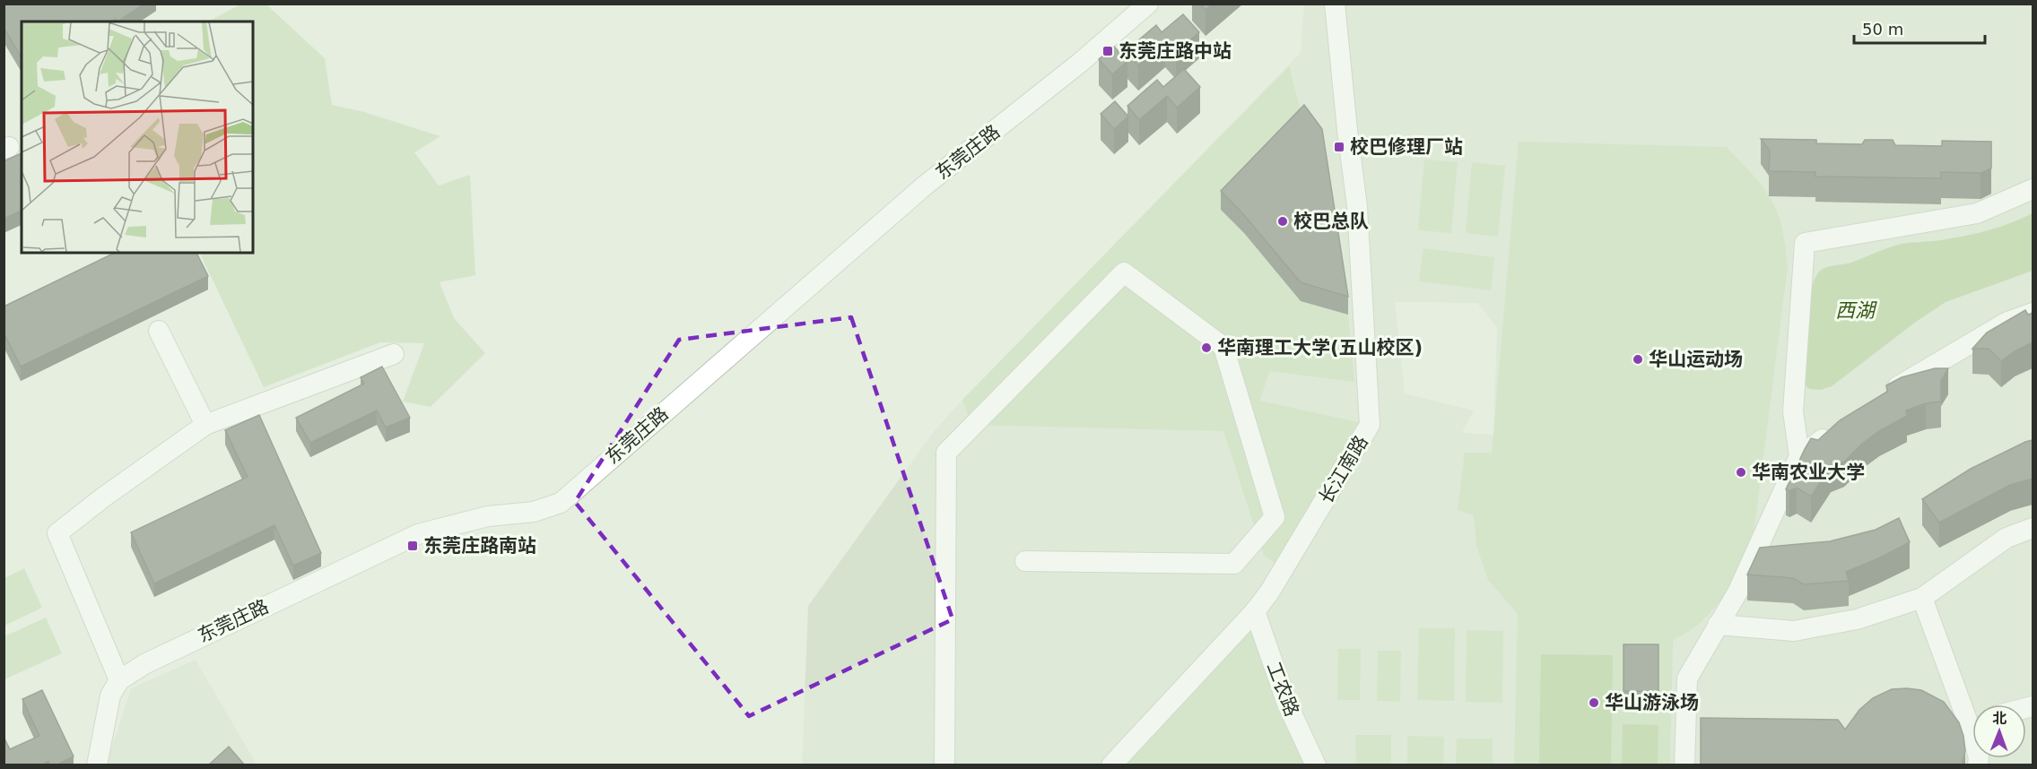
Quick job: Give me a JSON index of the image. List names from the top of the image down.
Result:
{
  "streets": {
    "street": ["东莞庄路", "长江南路", "工农路"]
  },
  "crossings": [
    ["长江南路", "工农路"]
  ],
  "water": ["西湖"],
  "places": {
    "transit": ["东莞庄路中站", "校巴修理厂站", "东莞庄路南站"],
    "other": [
      "校巴总队",
      "华南理工大学(五山校区)",
      "华山运动场",
      "华南农业大学",
      "华山游泳场"
    ]
  },
  "scale_bar": "50 m",
  "north": "top"
}
